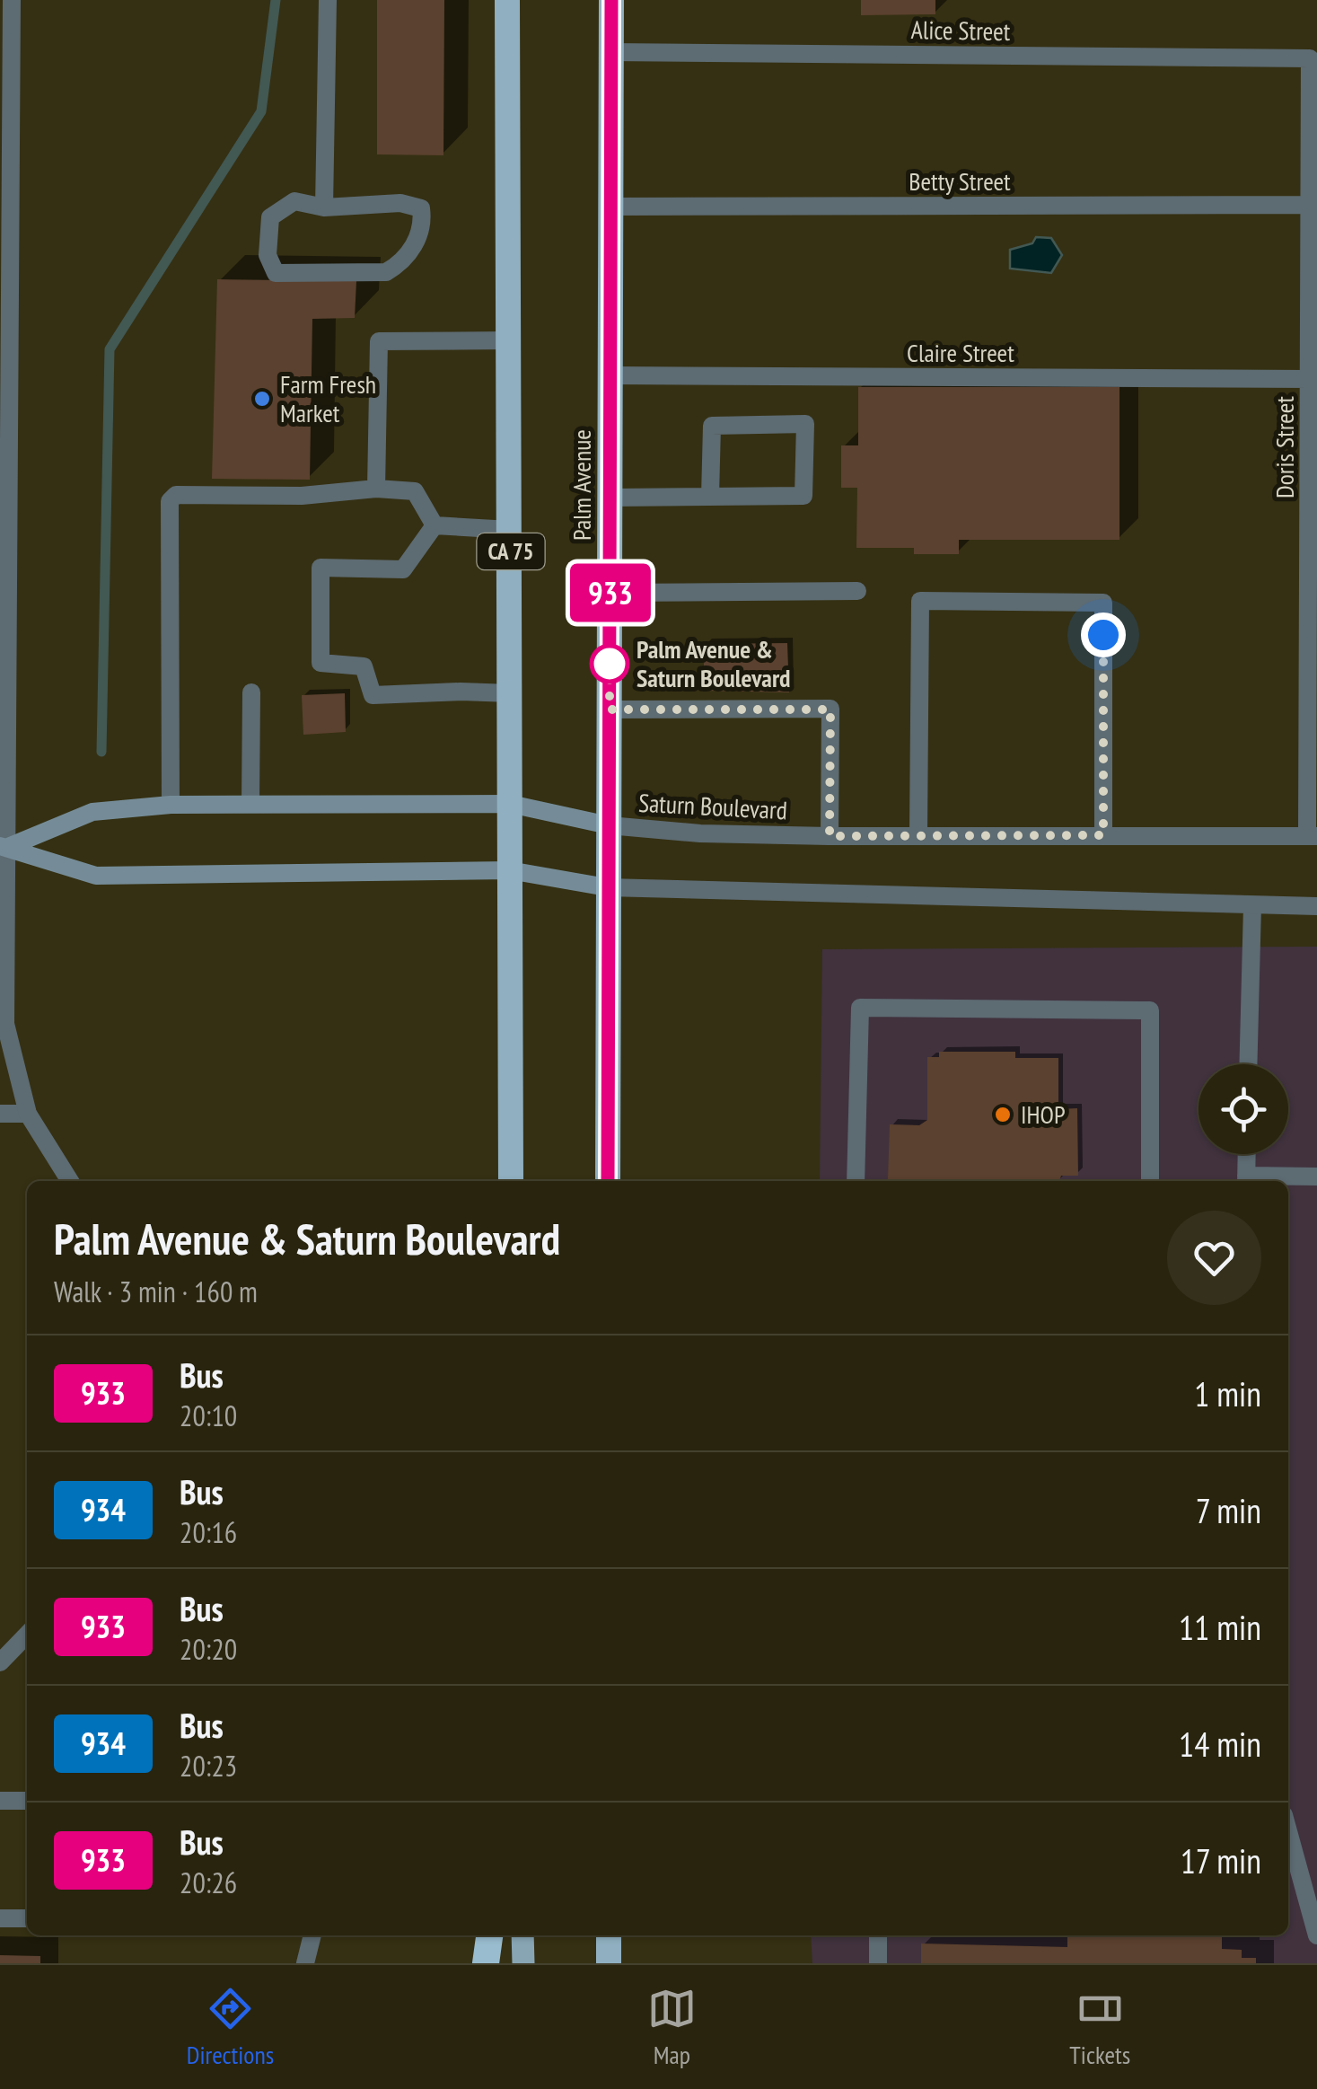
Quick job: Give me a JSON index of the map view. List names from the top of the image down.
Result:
{
  "streets": {
    "highway": ["Palm Avenue", "CA 75"],
    "main road": ["Saturn Boulevard"],
    "street": [
      "Alice Street",
      "Betty Street",
      "Claire Street",
      "Doris Street"
    ]
  },
  "crossings": [
    ["Alice Street", "Doris Street"],
    ["Alice Street", "Palm Avenue"],
    ["Betty Street", "Doris Street"],
    ["Betty Street", "Palm Avenue"],
    ["Claire Street", "Doris Street"],
    ["Claire Street", "Palm Avenue"],
    ["Doris Street", "Saturn Boulevard"],
    ["Palm Avenue", "Saturn Boulevard"],
    ["CA 75", "Saturn Boulevard"]
  ],
  "places": ["Farm Fresh Market", "Palm Avenue & Saturn Boulevard", "IHOP"],
  "lines": ["bus line 933"],
  "page": {
    "on_map": "933",
    "heading": ["Palm Avenue & Saturn Boulevard", "Walk · 3 min · 160 m"],
    "list": [
      {
        "mark": "933",
        "name": "Bus",
        "note": "20:10",
        "value": "1 min"
      },
      {
        "mark": "934",
        "name": "Bus",
        "note": "20:16",
        "value": "7 min"
      },
      {
        "mark": "933",
        "name": "Bus",
        "note": "20:20",
        "value": "11 min"
      },
      {
        "mark": "934",
        "name": "Bus",
        "note": "20:23",
        "value": "14 min"
      },
      {
        "mark": "933",
        "name": "Bus",
        "note": "20:26",
        "value": "17 min"
      }
    ],
    "tabs": ["Directions", "Map", "Tickets"]
  }
}
